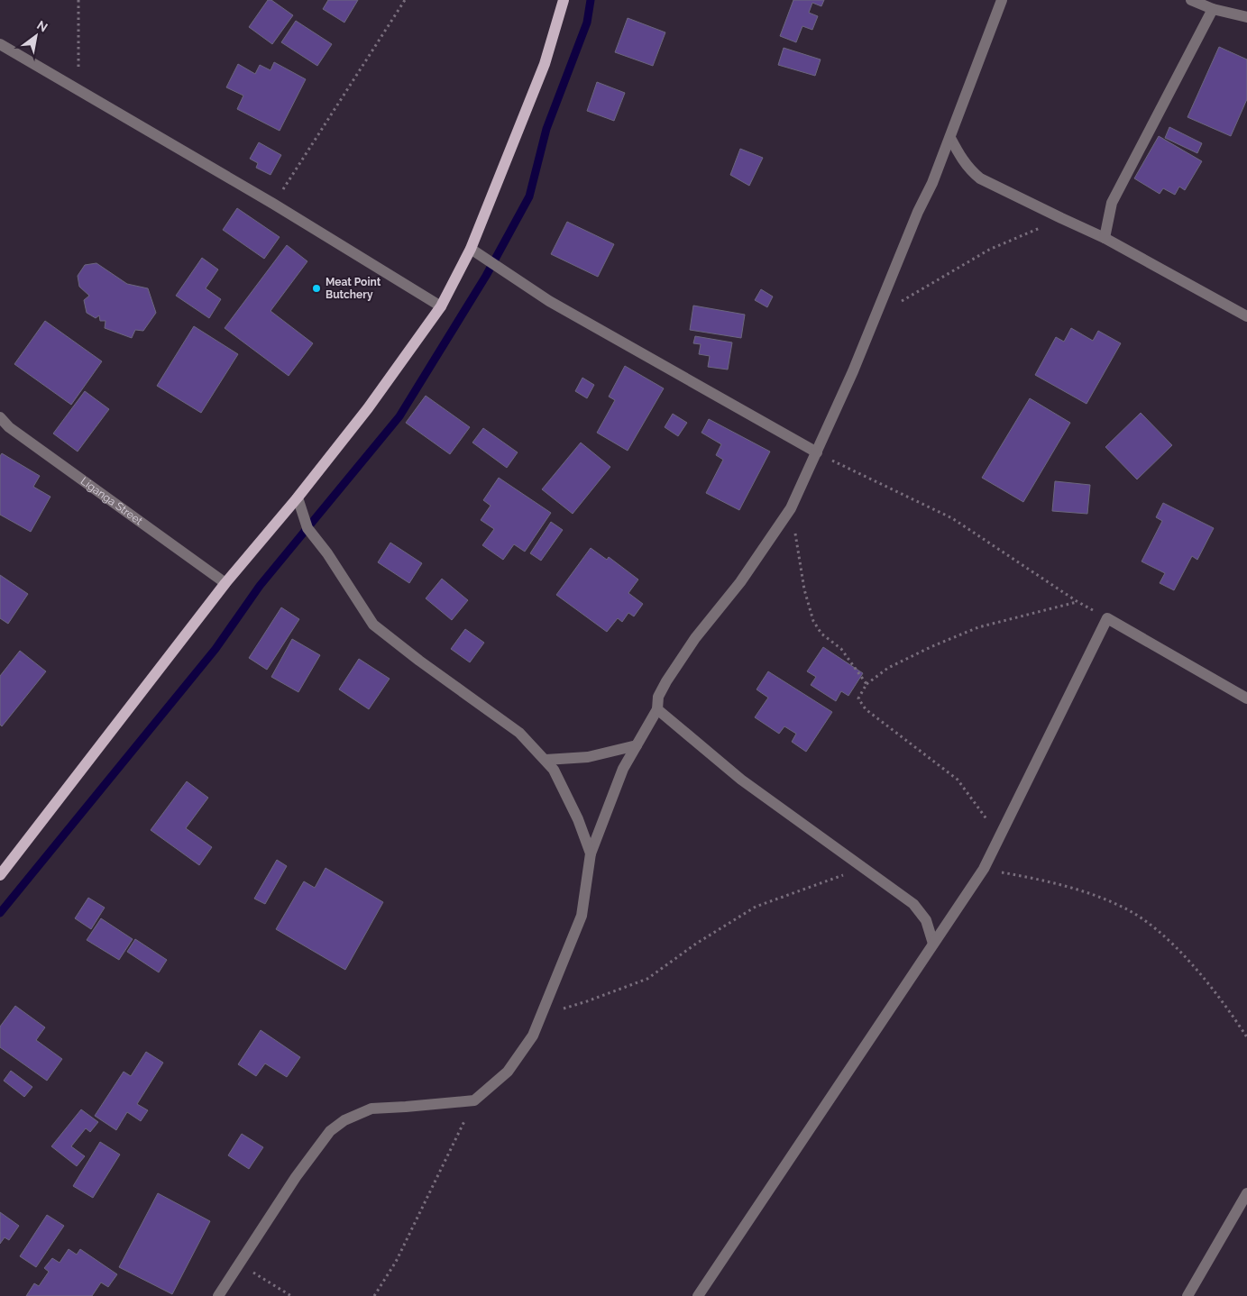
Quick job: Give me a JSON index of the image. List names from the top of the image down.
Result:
{
  "streets": {
    "street": ["Liganga Street"]
  },
  "places": ["Meat Point Butchery"],
  "north": "top right"
}
